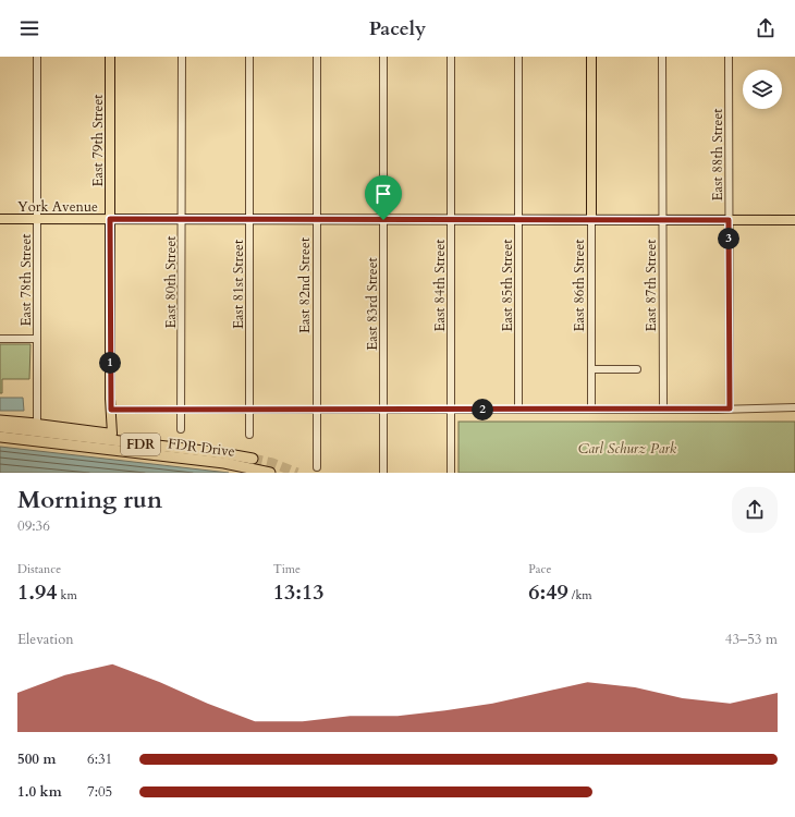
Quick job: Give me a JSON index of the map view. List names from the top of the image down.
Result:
{
  "streets": {
    "highway": ["FDR", "FDR Drive"],
    "main road": ["East 79th Street", "York Avenue", "East 86th Street"],
    "street": [
      "East 88th Street",
      "East 78th Street",
      "East 80th Street",
      "East 81st Street",
      "East 82nd Street",
      "East 84th Street",
      "East 85th Street",
      "East 87th Street",
      "East 83rd Street"
    ]
  },
  "crossings": [
    ["East 79th Street", "York Avenue"],
    ["East 79th Street", "East 78th Street"],
    ["East 88th Street", "York Avenue"],
    ["York Avenue", "East 78th Street"],
    ["York Avenue", "East 80th Street"],
    ["York Avenue", "East 81st Street"],
    ["York Avenue", "East 82nd Street"],
    ["York Avenue", "East 84th Street"],
    ["York Avenue", "East 85th Street"],
    ["York Avenue", "East 86th Street"],
    ["York Avenue", "East 87th Street"],
    ["York Avenue", "East 83rd Street"]
  ],
  "parks": ["Carl Schurz Park"],
  "page": {
    "header": "Pacely",
    "pins": ["3", "1", "2"],
    "heading": ["Morning run", "09:36"],
    "stats": [
      ["Distance", "1.94 km"],
      ["Time", "13:13"],
      ["Pace", "6:49 /km"]
    ],
    "chart": ["Elevation", "43–53 m"],
    "list": [
      {
        "name": "500 m",
        "note": "6:31"
      },
      {
        "name": "1.0 km",
        "note": "7:05"
      }
    ]
  }
}
